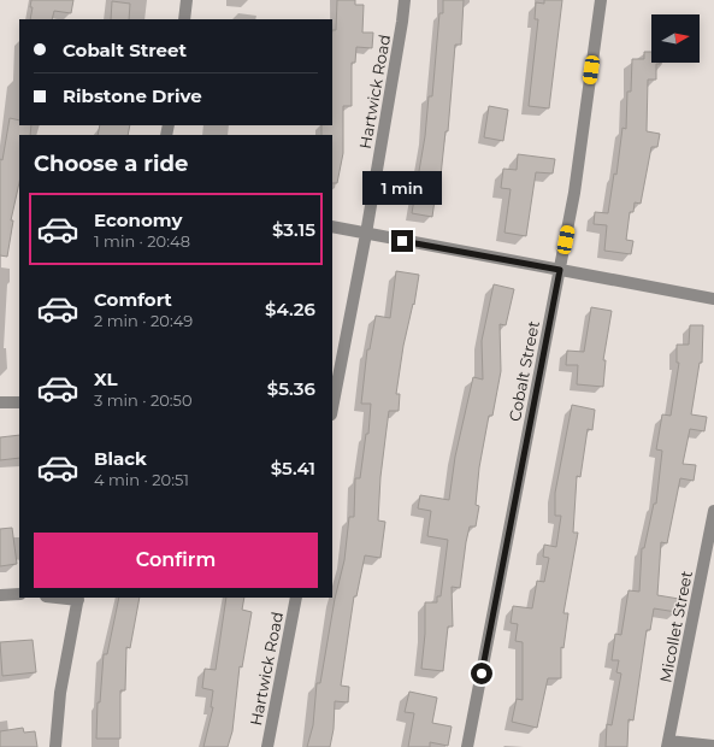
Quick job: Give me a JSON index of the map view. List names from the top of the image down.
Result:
{
  "streets": {
    "street": ["Hartwick Road", "Cobalt Street", "Micollet Street"]
  },
  "north": "right",
  "page": {
    "banner": ["Cobalt Street", "Ribstone Drive"],
    "heading": "Choose a ride",
    "bubble": "1 min",
    "list": [
      {
        "name": "Economy",
        "note": "1 min · 20:48",
        "value": "$3.15"
      },
      {
        "name": "Comfort",
        "note": "2 min · 20:49",
        "value": "$4.26"
      },
      {
        "name": "XL",
        "note": "3 min · 20:50",
        "value": "$5.36"
      },
      {
        "name": "Black",
        "note": "4 min · 20:51",
        "value": "$5.41"
      }
    ],
    "buttons": "Confirm"
  }
}
